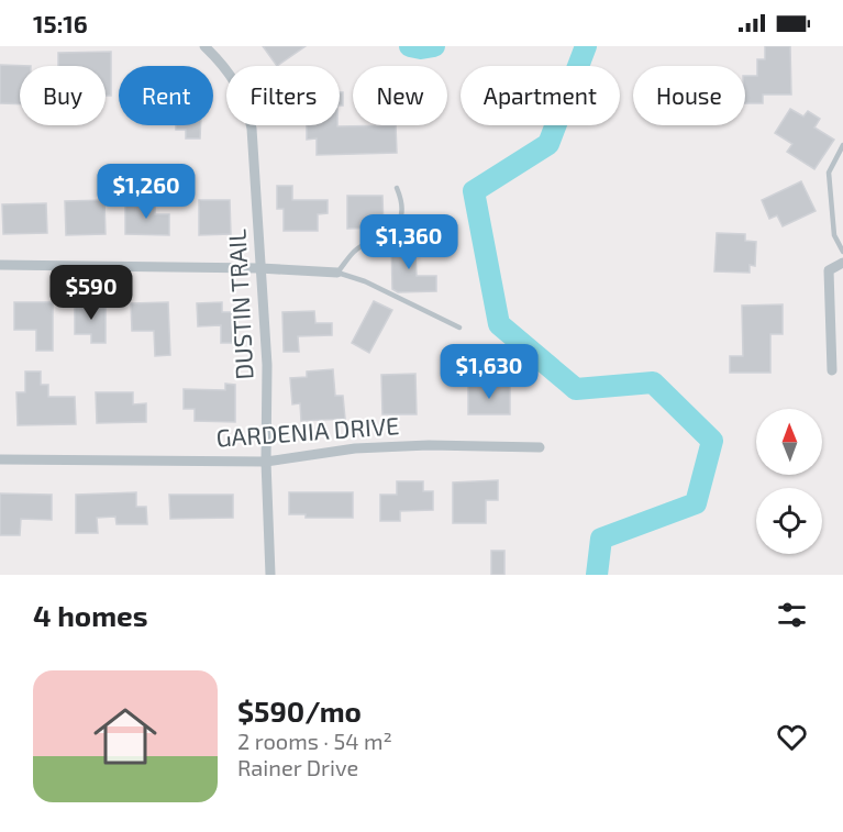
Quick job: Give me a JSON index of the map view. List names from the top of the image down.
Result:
{
  "streets": {
    "street": ["DUSTIN TRAIL", "GARDENIA DRIVE"]
  },
  "crossings": [
    ["DUSTIN TRAIL", "GARDENIA DRIVE"]
  ],
  "north": "top",
  "page": {
    "status": "15:16",
    "chip": [
      "Buy",
      "Rent",
      "Filters",
      "New",
      "Apartment",
      "House"
    ],
    "price": [
      "$1,260",
      "$1,360",
      "$590",
      "$1,630"
    ],
    "heading": "4 homes",
    "list": [
      {
        "name": "$590/mo",
        "note": "2 rooms · 54 m² · Rainer Drive"
      }
    ]
  }
}
